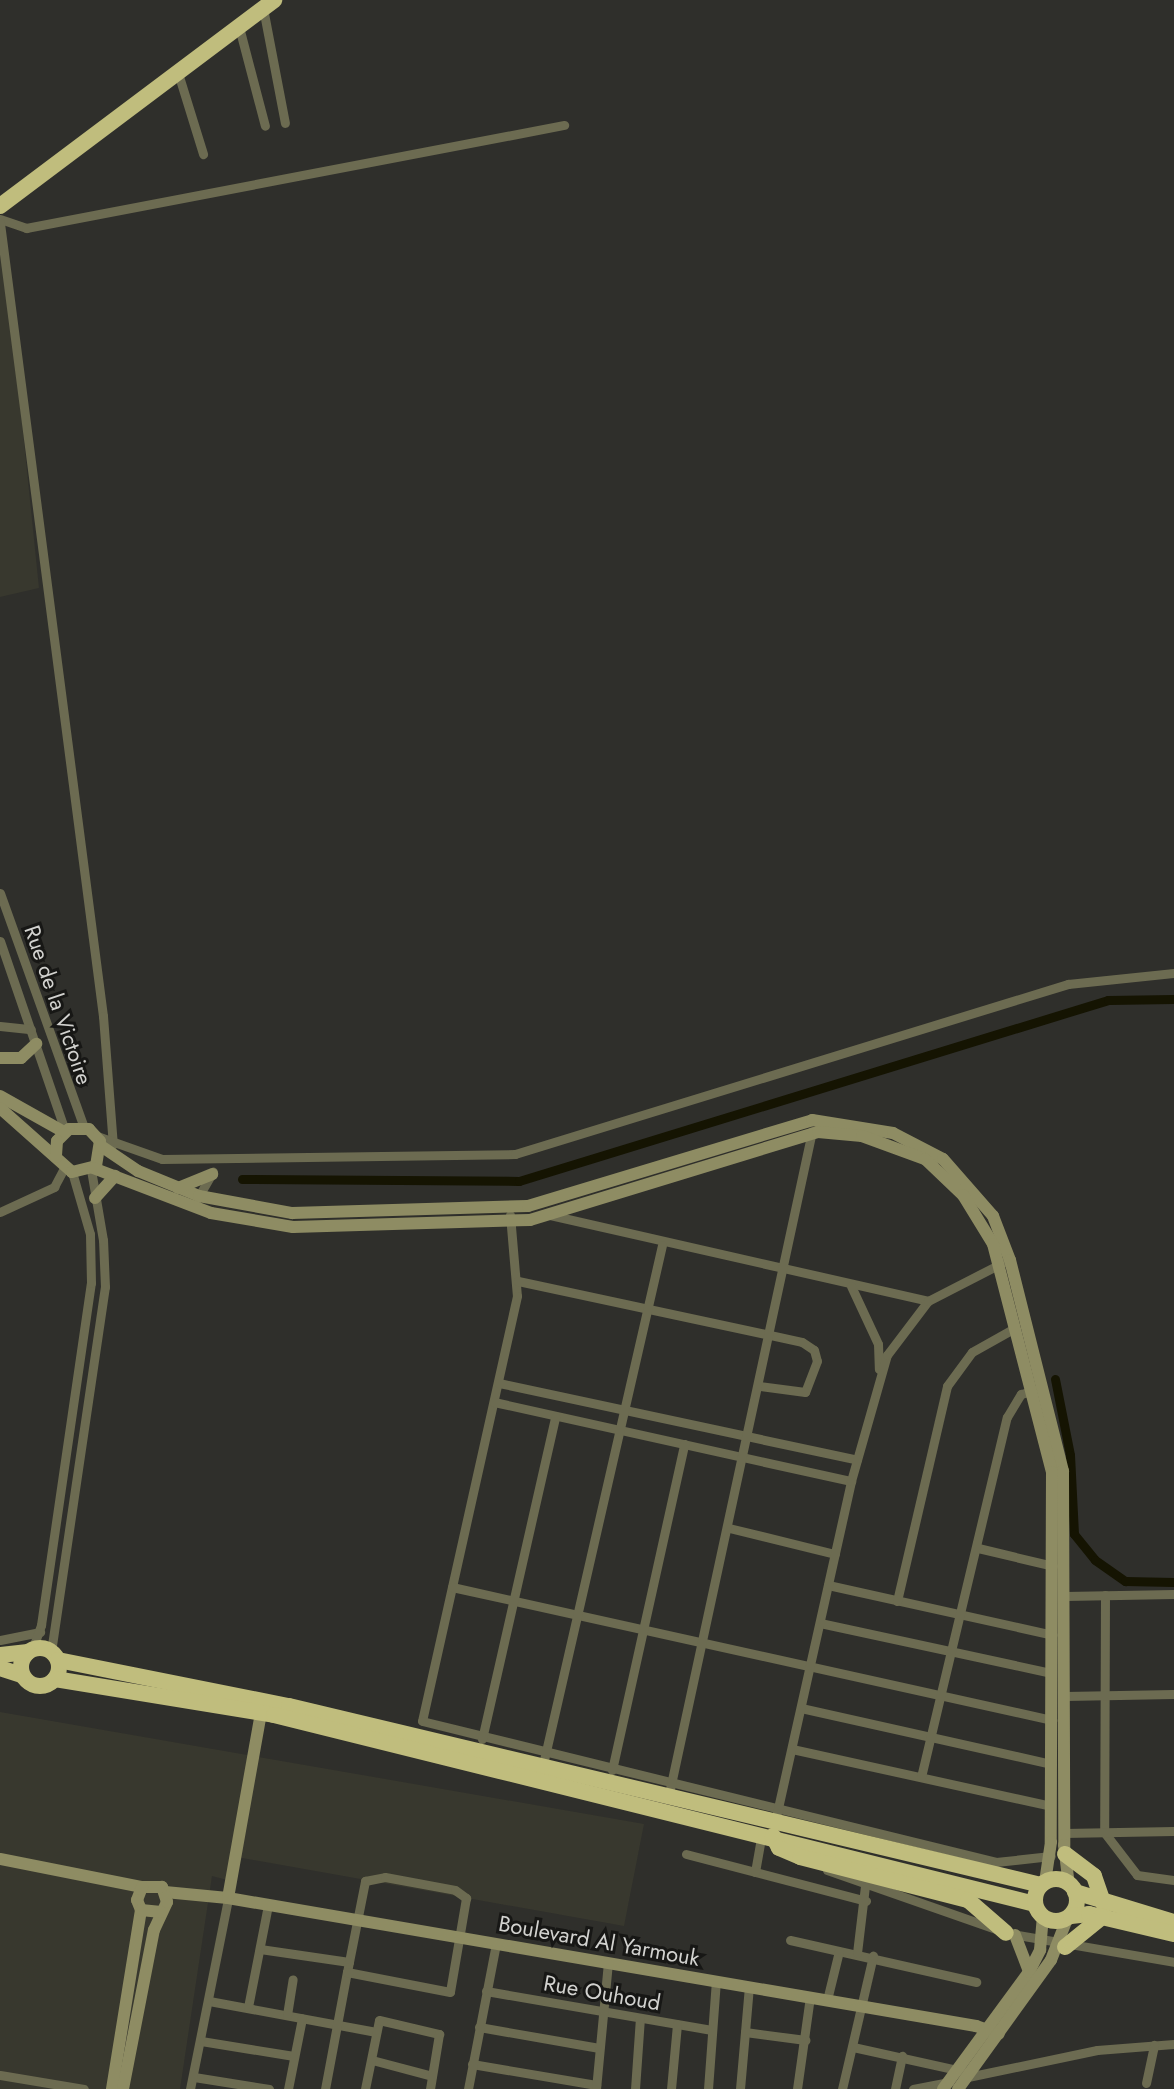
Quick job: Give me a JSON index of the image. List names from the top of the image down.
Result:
{
  "streets": {
    "main road": ["Boulevard Al Yarmouk"],
    "street": ["Rue de la Victoire", "Rue Ouhoud"]
  }
}
